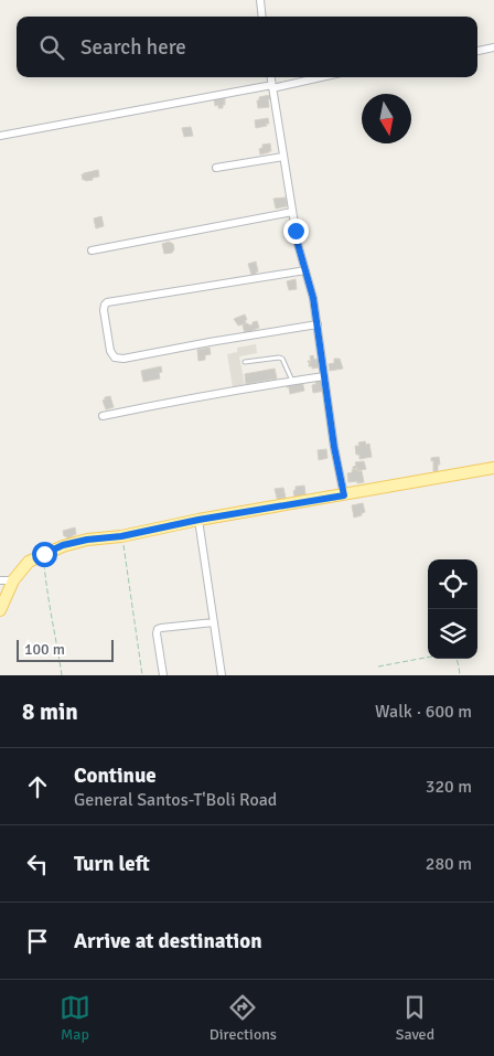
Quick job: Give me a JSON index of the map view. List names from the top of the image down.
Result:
{
  "scale_bar": "100 m",
  "north": "bottom",
  "page": {
    "search": "Search here",
    "scale": "100 m",
    "heading": ["8 min", "Walk · 600 m"],
    "list": [
      ["Continue", "General Santos-T'Boli Road", "320 m"],
      ["Turn left", "280 m"],
      "Arrive at destination"
    ],
    "nav": ["Map", "Directions", "Saved"]
  }
}
